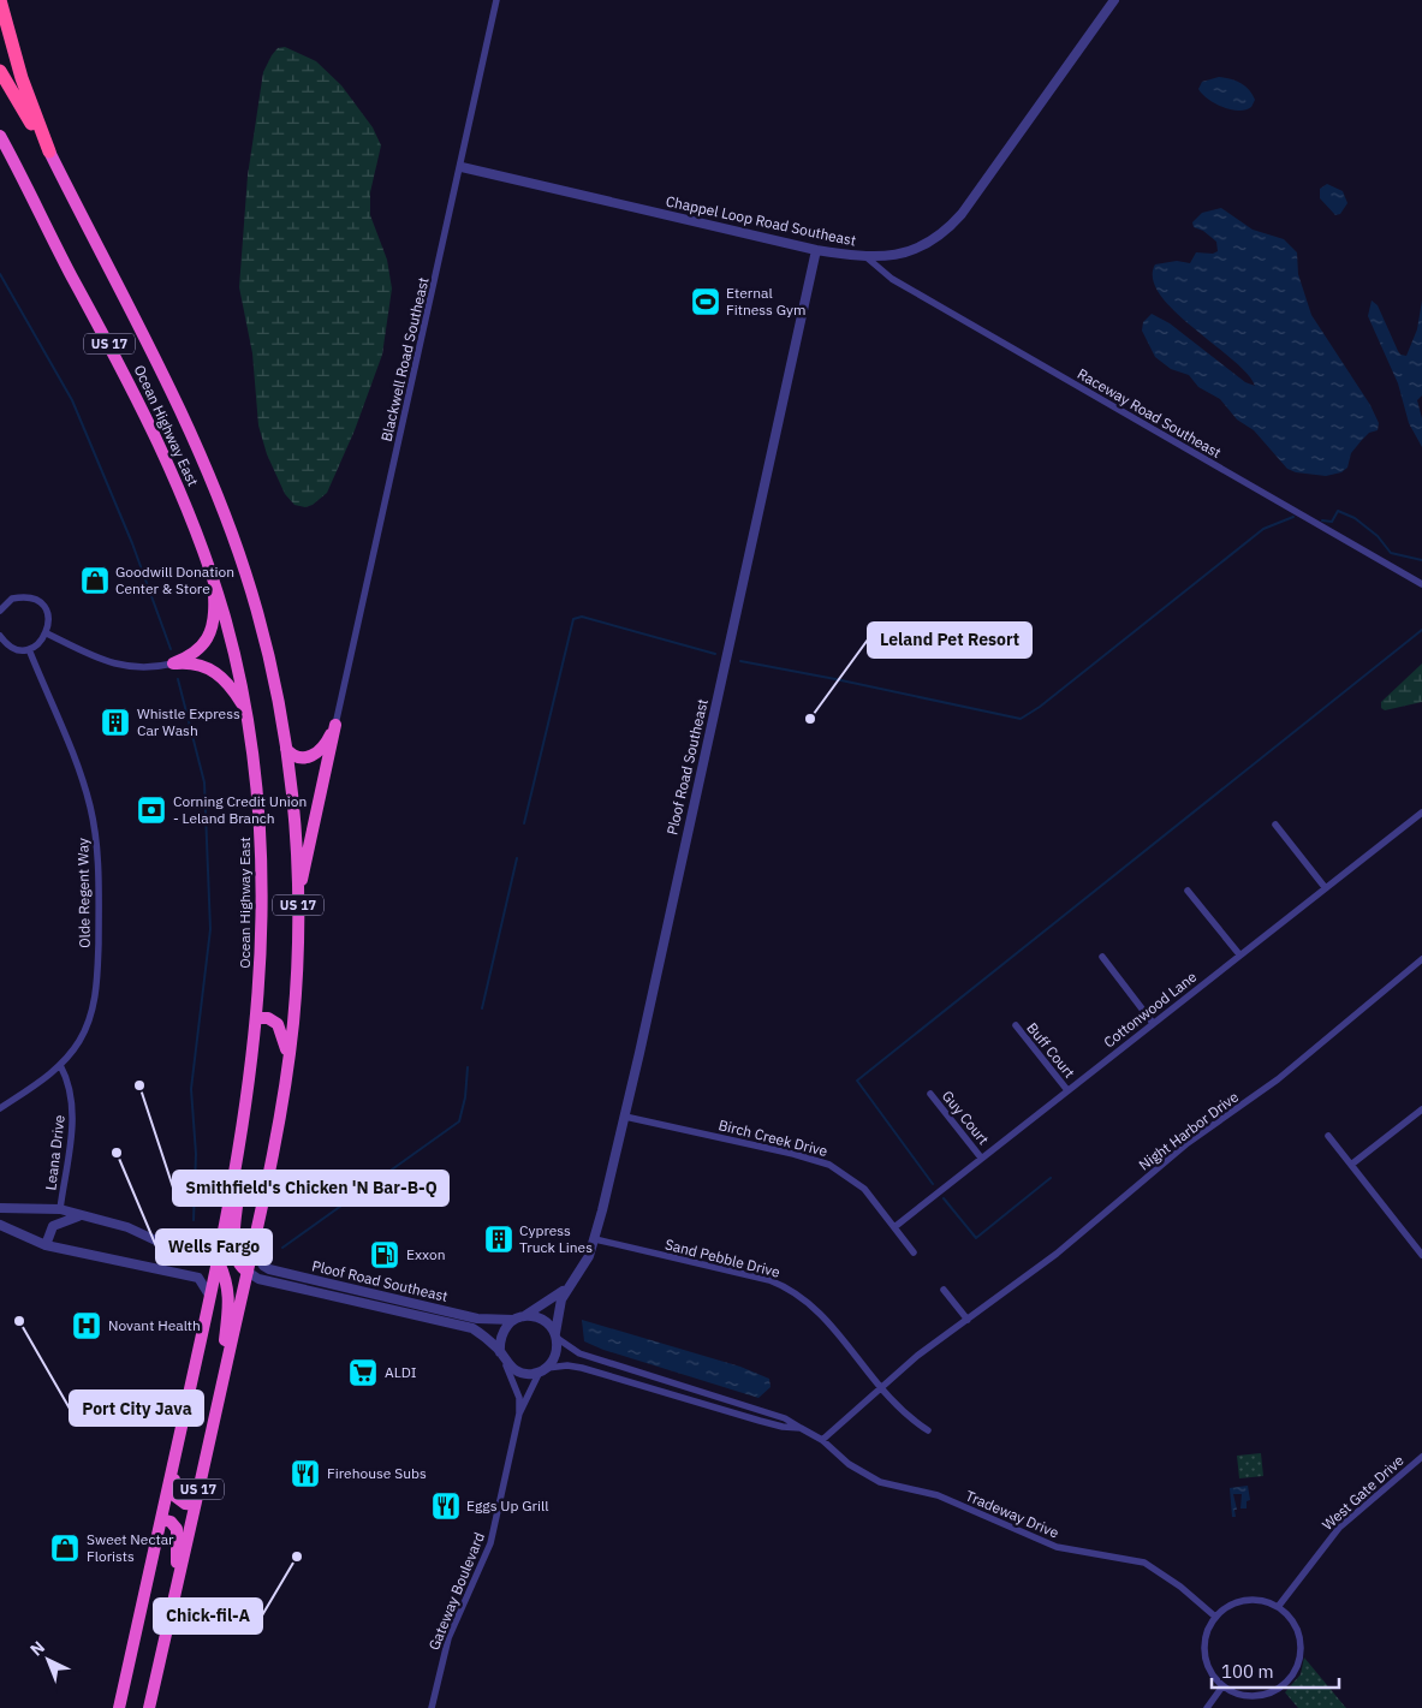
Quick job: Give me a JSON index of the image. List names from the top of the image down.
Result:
{
  "streets": {
    "highway": ["US 17", "Ocean Highway East"],
    "street": [
      "Chappel Loop Road Southeast",
      "Blackwell Road Southeast",
      "Raceway Road Southeast",
      "Ploof Road Southeast",
      "Olde Regent Way",
      "Cottonwood Lane",
      "Buff Court",
      "Guy Court",
      "Night Harbor Drive",
      "Birch Creek Drive",
      "Leana Drive",
      "Sand Pebble Drive",
      "West Gate Drive",
      "Tradeway Drive",
      "Gateway Boulevard"
    ]
  },
  "crossings": [
    ["Chappel Loop Road Southeast", "Blackwell Road Southeast"],
    ["Chappel Loop Road Southeast", "Raceway Road Southeast"],
    ["Chappel Loop Road Southeast", "Ploof Road Southeast"],
    ["US 17", "Ocean Highway East"],
    ["Ocean Highway East", "Ploof Road Southeast"],
    ["Ploof Road Southeast", "Birch Creek Drive"],
    ["Ploof Road Southeast", "Sand Pebble Drive"],
    ["Ploof Road Southeast", "Tradeway Drive"],
    ["Olde Regent Way", "Leana Drive"],
    ["Cottonwood Lane", "Buff Court"],
    ["Cottonwood Lane", "Guy Court"],
    ["Cottonwood Lane", "Birch Creek Drive"],
    ["Night Harbor Drive", "Sand Pebble Drive"],
    ["Night Harbor Drive", "Tradeway Drive"],
    ["West Gate Drive", "Tradeway Drive"]
  ],
  "places": {
    "sports": ["Eternal Fitness Gym"],
    "shop": ["Goodwill Donation Center & Store", "Sweet Nectar Florists"],
    "other": [
      "Leland Pet Resort",
      "Smithfield's Chicken 'N Bar-B-Q",
      "Wells Fargo",
      "Port City Java",
      "Chick-fil-A"
    ],
    "building": ["Whistle Express Car Wash", "Cypress Truck Lines"],
    "bank": ["Corning Credit Union - Leland Branch"],
    "fuel station": ["Exxon"],
    "hospital": ["Novant Health"],
    "supermarket": ["ALDI"],
    "restaurant": ["Firehouse Subs", "Eggs Up Grill"]
  },
  "scale_bar": "100 m",
  "north": "top left"
}
